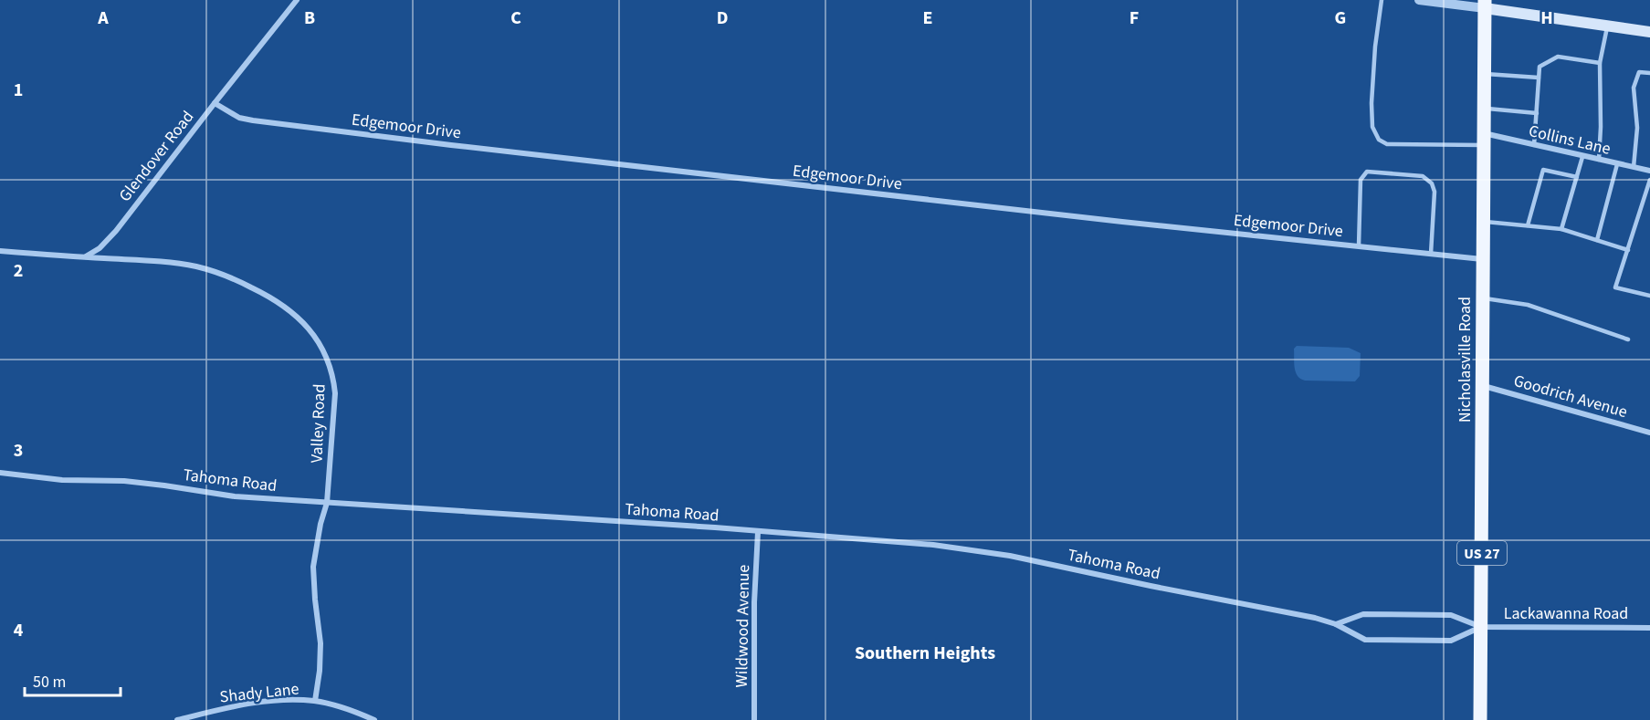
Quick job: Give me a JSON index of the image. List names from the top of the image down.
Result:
{
  "streets": {
    "main road": ["Nicholasville Road", "US 27"],
    "street": [
      "Edgemoor Drive",
      "Collins Lane",
      "Glendover Road",
      "Goodrich Avenue",
      "Valley Road",
      "Tahoma Road",
      "Lackawanna Road",
      "Wildwood Avenue",
      "Shady Lane"
    ]
  },
  "crossings": [
    ["Edgemoor Drive", "Glendover Road"],
    ["Edgemoor Drive", "Nicholasville Road"],
    ["Collins Lane", "Nicholasville Road"],
    ["Glendover Road", "Valley Road"],
    ["Nicholasville Road", "Goodrich Avenue"],
    ["Nicholasville Road", "Tahoma Road"],
    ["Nicholasville Road", "Lackawanna Road"],
    ["Valley Road", "Tahoma Road"],
    ["Valley Road", "Shady Lane"],
    ["Tahoma Road", "Lackawanna Road"],
    ["Tahoma Road", "Wildwood Avenue"]
  ],
  "districts": ["Southern Heights"],
  "scale_bar": "50 m",
  "grid": {
    "columns": [
      "A",
      "B",
      "C",
      "D",
      "E",
      "F",
      "G",
      "H"
    ],
    "rows": [
      "1",
      "2",
      "3",
      "4"
    ]
  }
}
